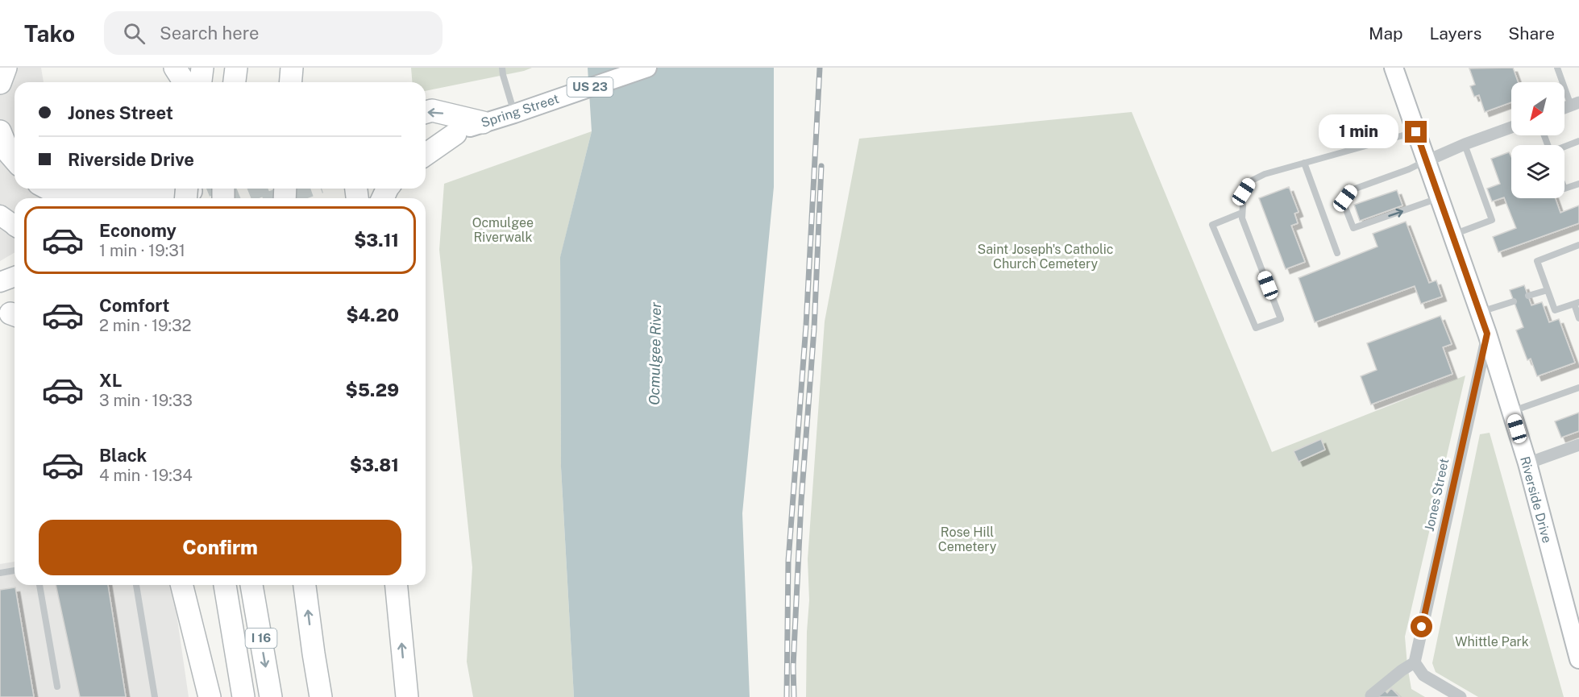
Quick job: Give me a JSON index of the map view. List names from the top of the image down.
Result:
{
  "streets": {
    "highway": ["I 16"],
    "main road": ["US 23", "Spring Street", "Riverside Drive"],
    "street": ["Jones Street"]
  },
  "crossings": [
    ["Jones Street", "Riverside Drive"]
  ],
  "water": ["Ocmulgee River"],
  "parks": [
    "Ocmulgee Riverwalk",
    "Saint Joseph's Catholic Church Cemetery",
    "Rose Hill Cemetery",
    "Whittle Park"
  ],
  "north": "bottom left",
  "page": {
    "header": "Tako",
    "search": "Search here",
    "nav": ["Map", "Layers", "Share"],
    "banner": ["Jones Street", "Riverside Drive"],
    "bubble": "1 min",
    "list": [
      {
        "name": "Economy",
        "note": "1 min · 19:31",
        "value": "$3.11"
      },
      {
        "name": "Comfort",
        "note": "2 min · 19:32",
        "value": "$4.20"
      },
      {
        "name": "XL",
        "note": "3 min · 19:33",
        "value": "$5.29"
      },
      {
        "name": "Black",
        "note": "4 min · 19:34",
        "value": "$3.81"
      }
    ],
    "buttons": "Confirm"
  }
}
